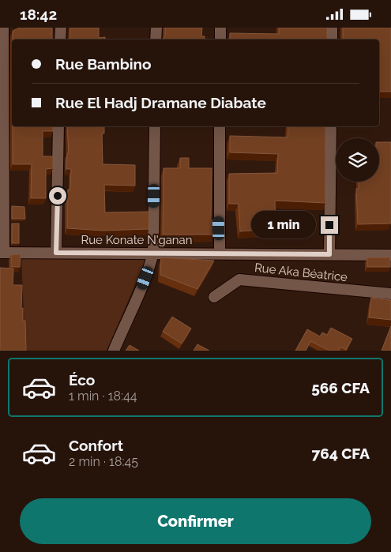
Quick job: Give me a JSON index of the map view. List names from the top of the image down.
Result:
{
  "streets": {
    "street": ["Rue Konate N'ganan", "Rue Aka Béatrice"]
  },
  "page": {
    "status": "18:42",
    "banner": ["Rue Bambino", "Rue El Hadj Dramane Diabate"],
    "bubble": "1 min",
    "list": [
      {
        "name": "Éco",
        "note": "1 min · 18:44",
        "value": "566 CFA"
      },
      {
        "name": "Confort",
        "note": "2 min · 18:45",
        "value": "764 CFA"
      }
    ],
    "buttons": "Confirmer"
  }
}
